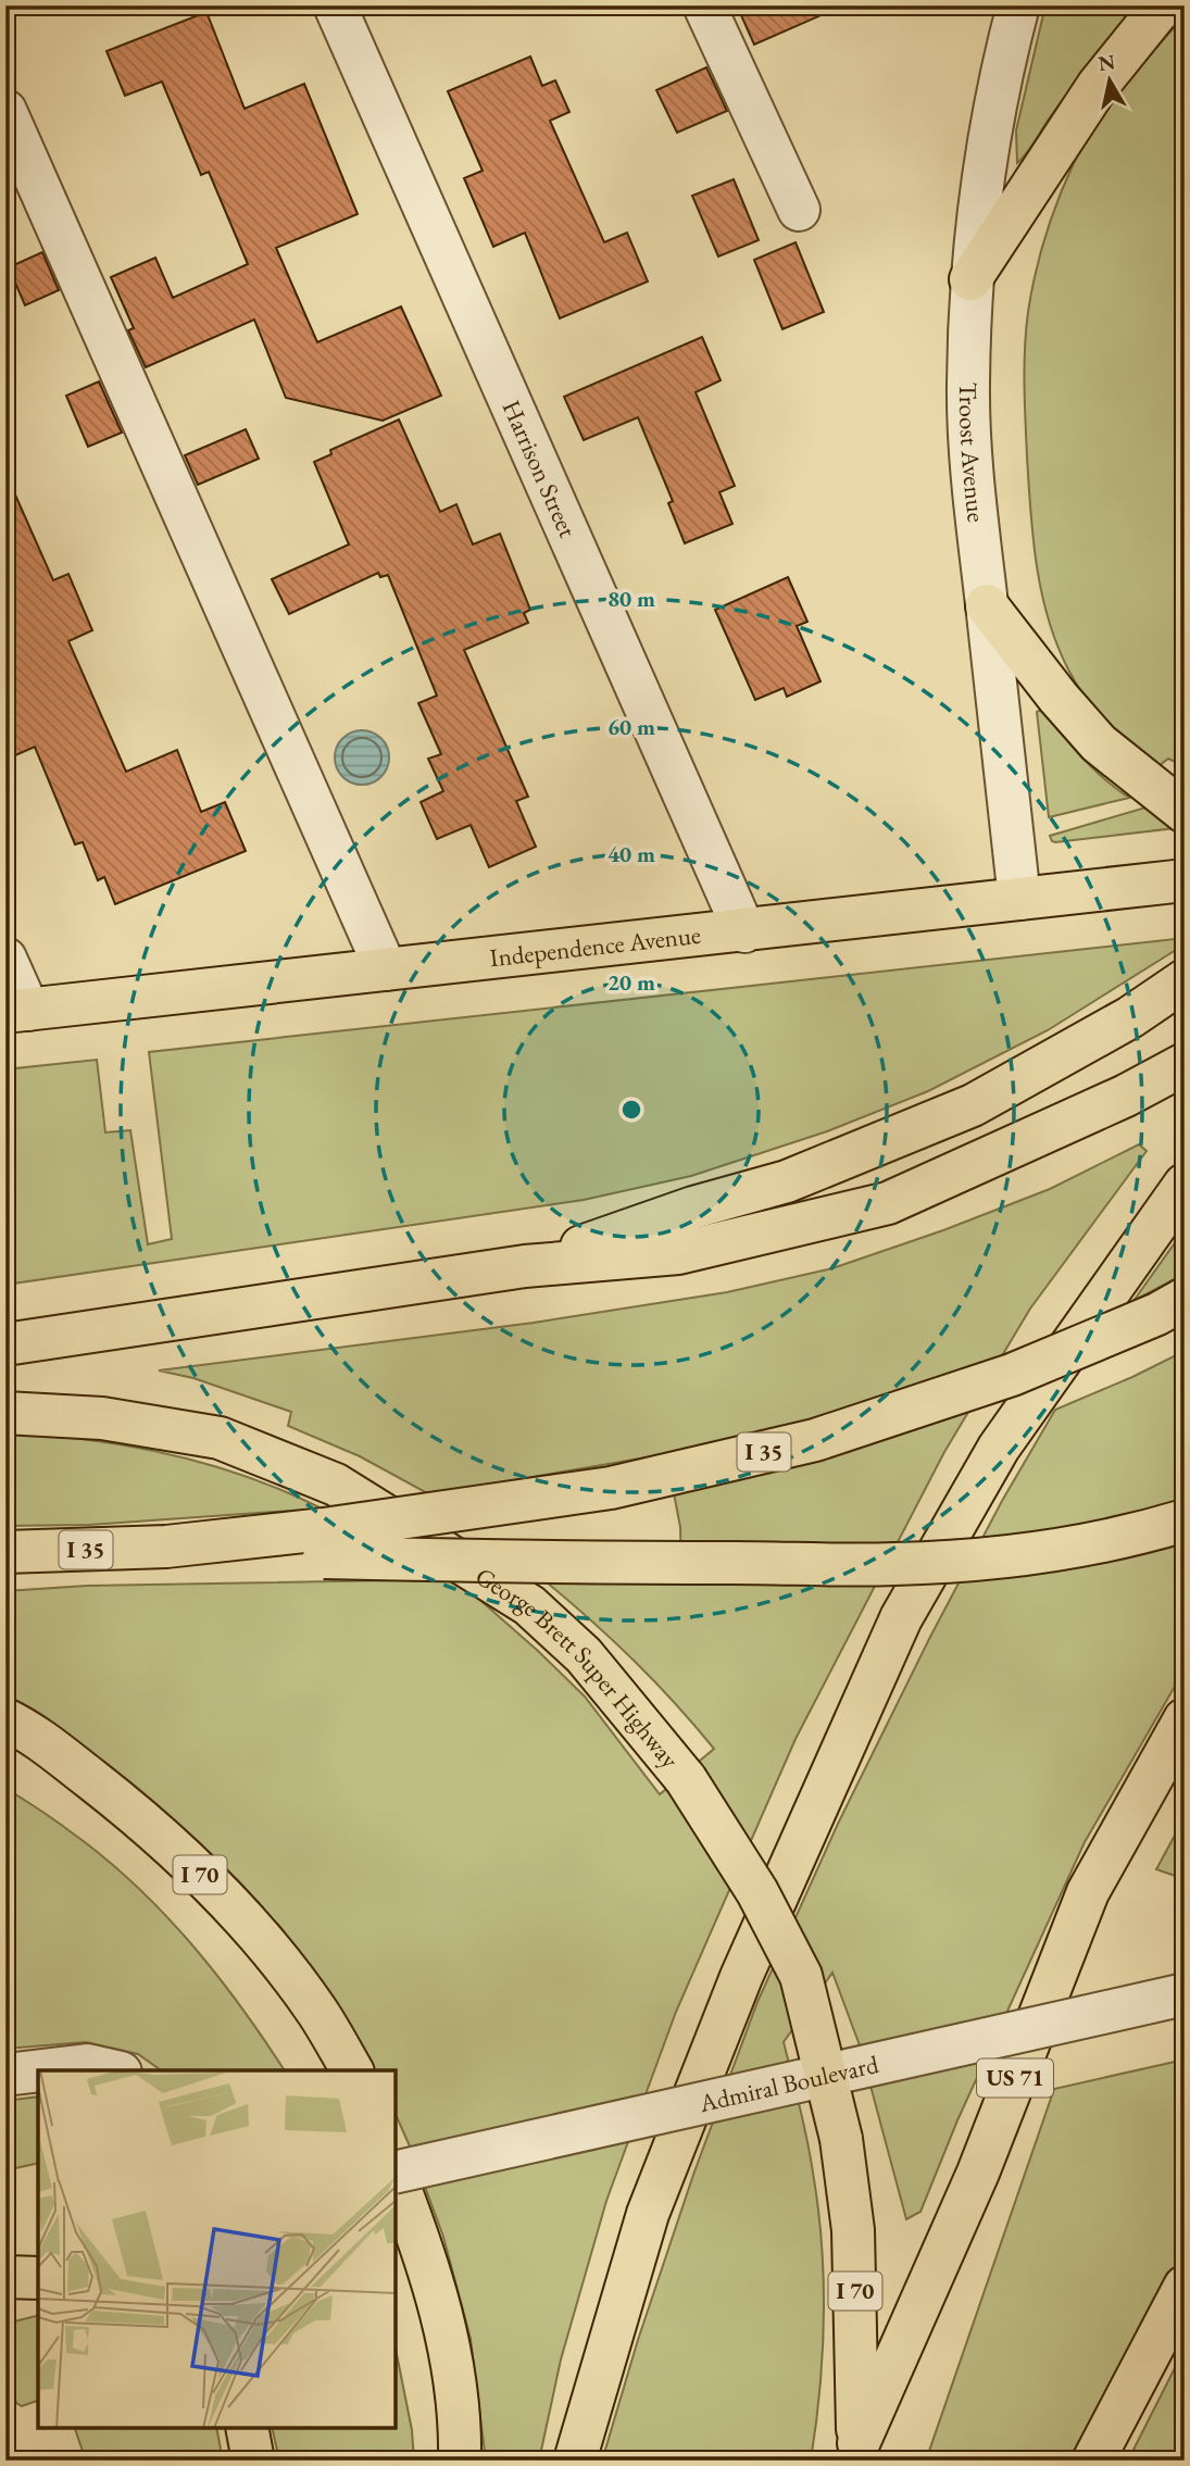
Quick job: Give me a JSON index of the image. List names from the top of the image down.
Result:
{
  "streets": {
    "main road": [
      "Independence Avenue",
      "I 35",
      "George Brett Super Highway",
      "I 70",
      "US 71"
    ],
    "street": ["Troost Avenue", "Harrison Street", "Admiral Boulevard"]
  },
  "crossings": [
    ["Troost Avenue", "Independence Avenue"],
    ["Harrison Street", "Independence Avenue"],
    ["George Brett Super Highway", "US 71"]
  ],
  "north": "top",
  "rings": [
    "80 m",
    "60 m",
    "40 m",
    "20 m"
  ]
}
